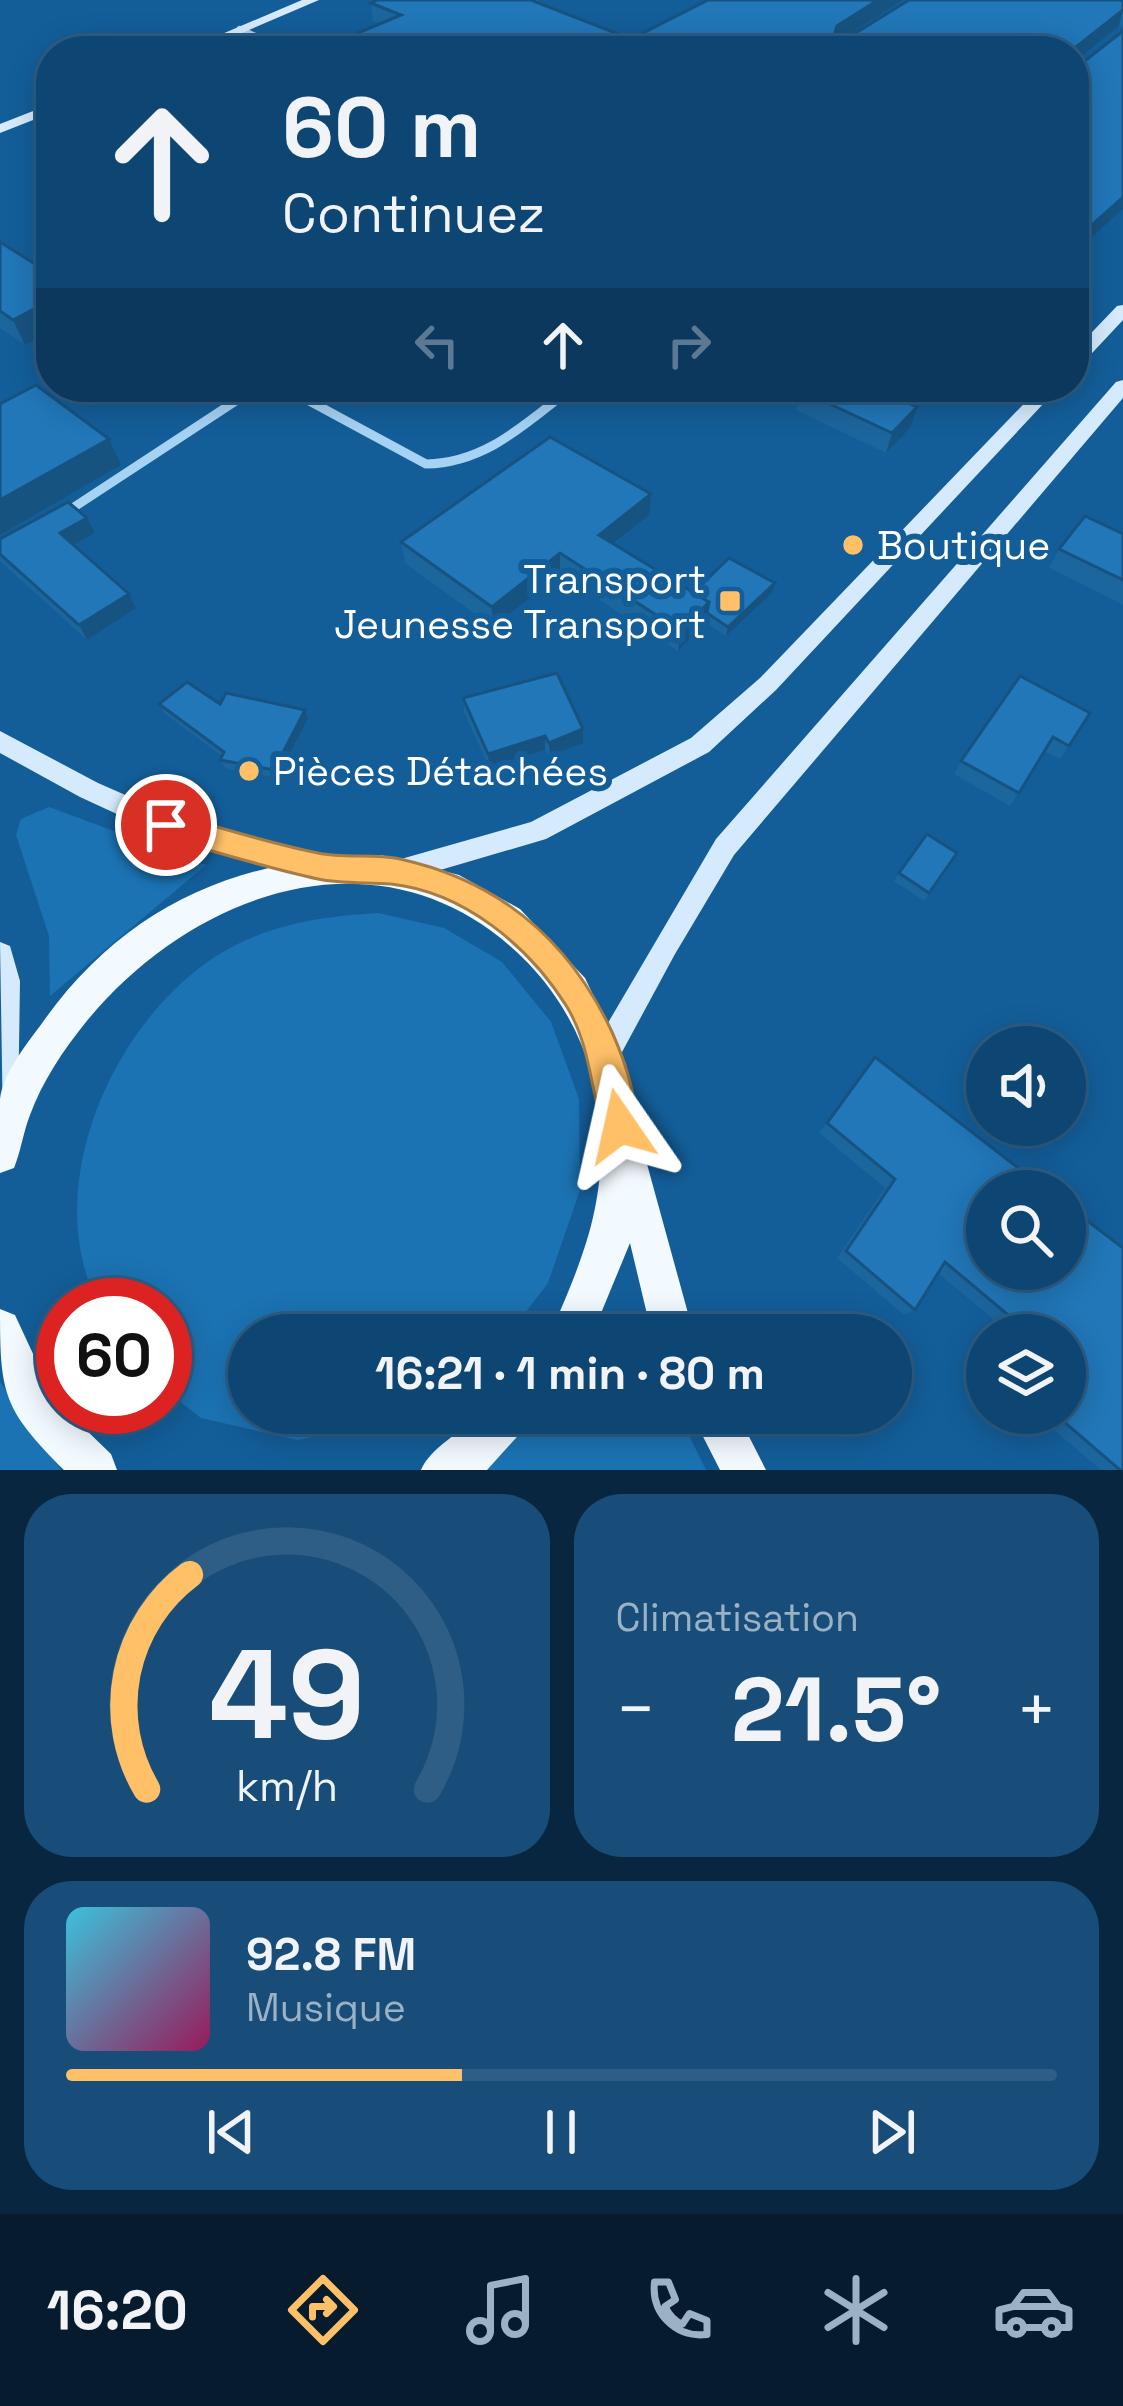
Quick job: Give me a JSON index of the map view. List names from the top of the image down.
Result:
{
  "places": {
    "other": ["Boutique", "Pièces Détachées"],
    "transit": ["Transport Jeunesse Transport"]
  },
  "page": {
    "turn": ["60 m", "Continuez"],
    "limit": "60",
    "trip": "16:21 · 1 min · 80 m",
    "tile": "Climatisation",
    "heat": ["−", "21.5°", "+"],
    "song": ["92.8 FM", "Musique"],
    "tabs": "16:20",
    "gauge": ["49", "km/h"]
  }
}
